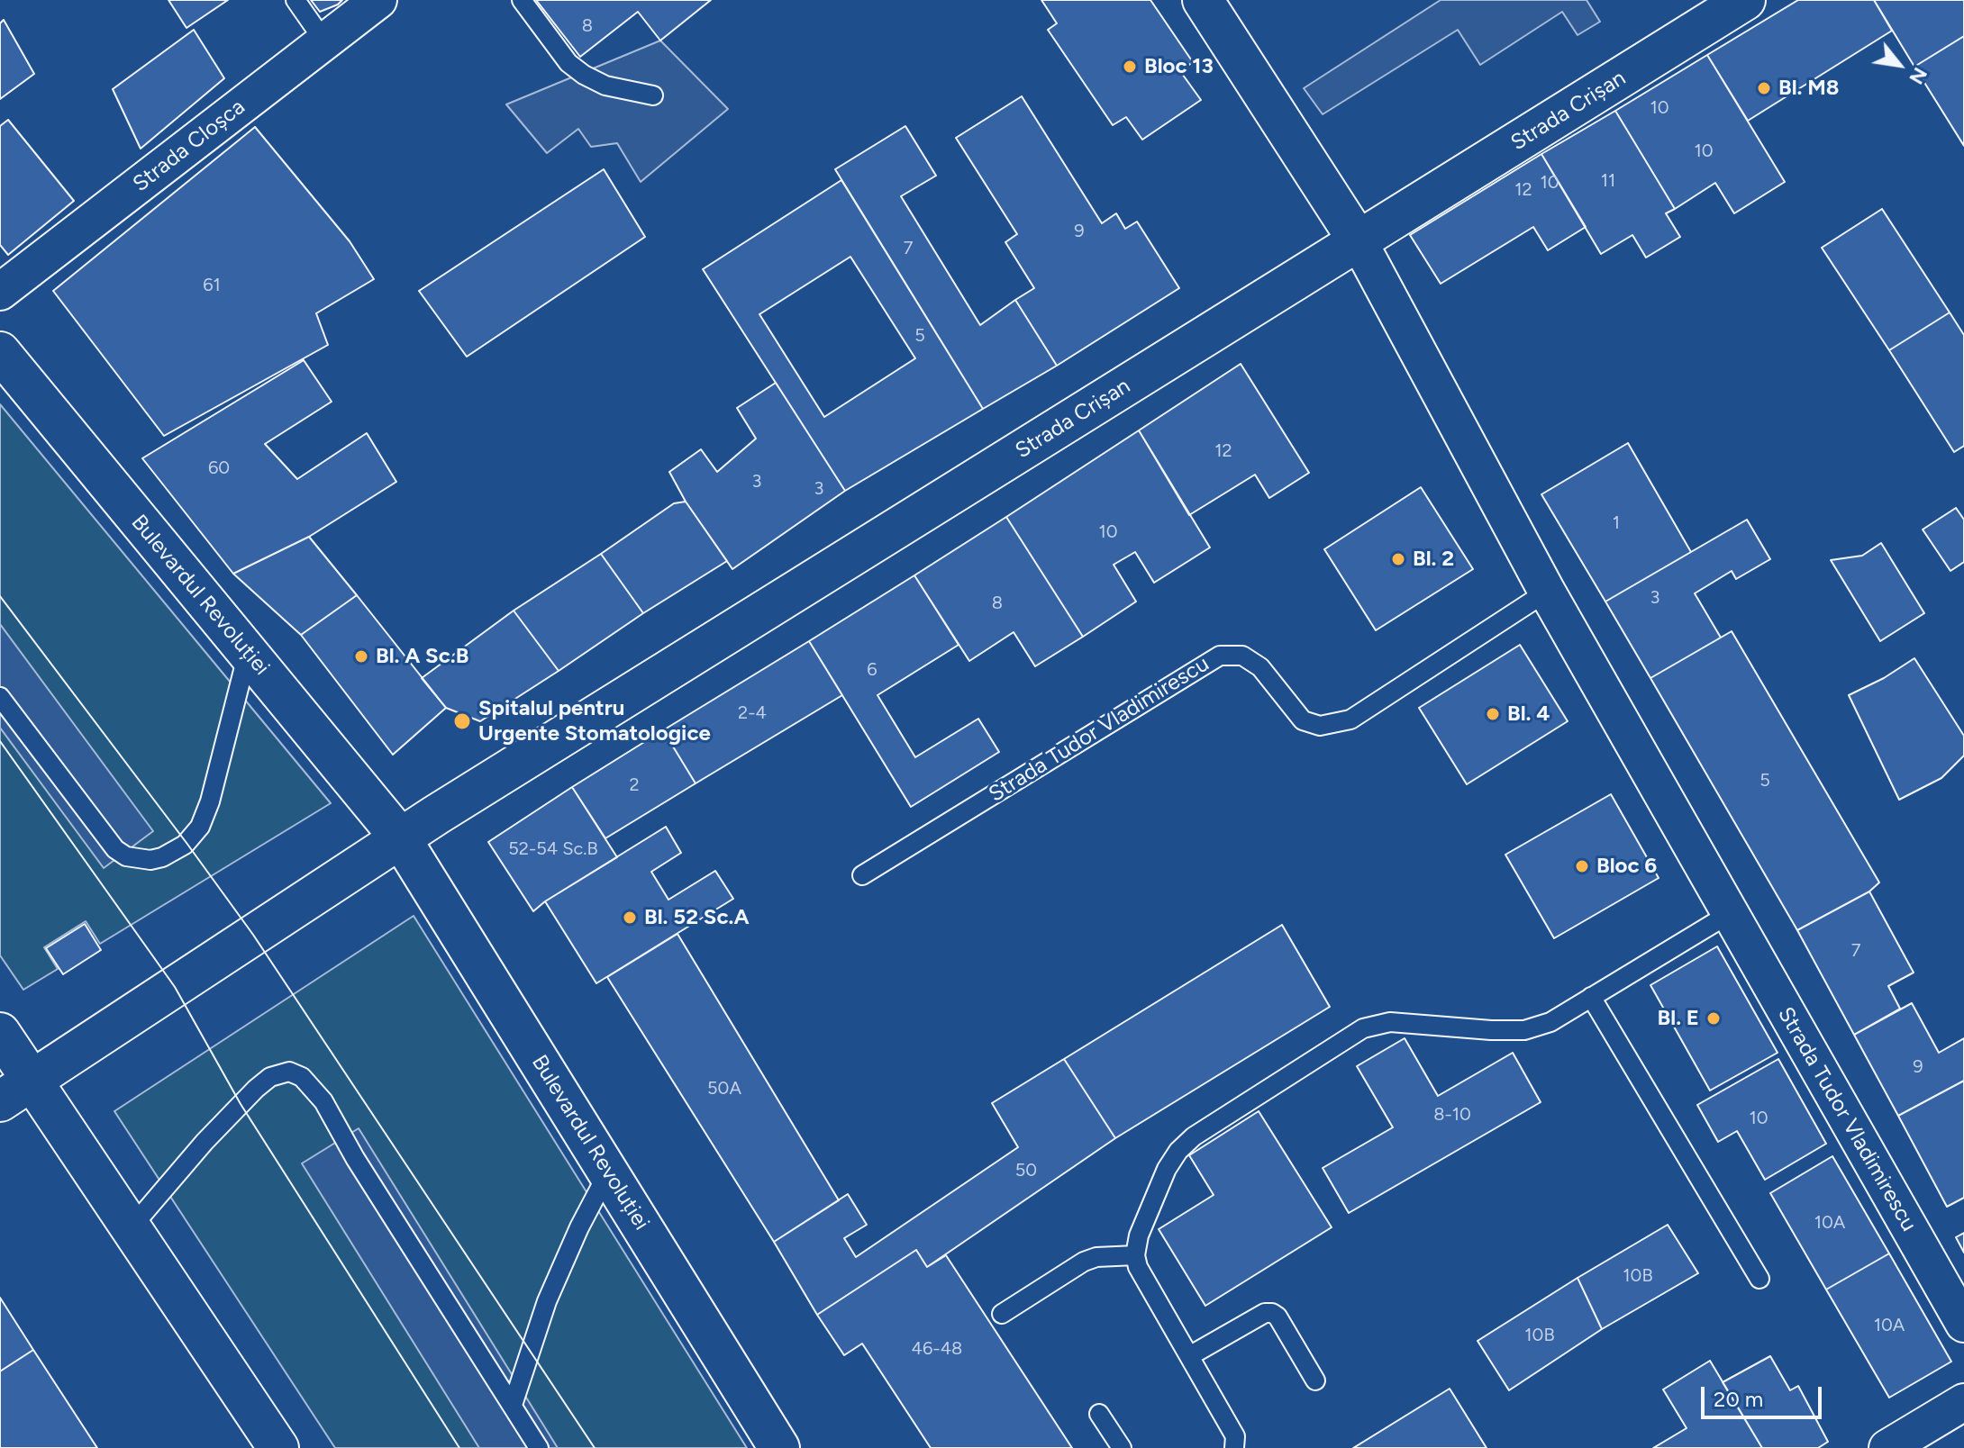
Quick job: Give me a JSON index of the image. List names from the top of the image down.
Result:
{
  "streets": {
    "main road": ["Strada Crișan", "Bulevardul Revoluției"],
    "street": ["Strada Cloșca", "Strada Tudor Vladimirescu"]
  },
  "crossings": [
    ["Strada Crișan", "Bulevardul Revoluției"],
    ["Strada Crișan", "Strada Tudor Vladimirescu"]
  ],
  "places": [
    "Bloc 13",
    "Bl. M8",
    "Bl. 2",
    "Bl. A Sc.B",
    "Bl. 4",
    "Spitalul pentru Urgente Stomatologice",
    "Bloc 6",
    "Bl. 52 Sc.A",
    "Bl. E"
  ],
  "house_numbers": [
    "8",
    "10",
    "10",
    "11",
    "10",
    "12",
    "9",
    "7",
    "61",
    "5",
    "12",
    "60",
    "3",
    "3",
    "1",
    "10",
    "3",
    "8",
    "6",
    "2-4",
    "5",
    "2",
    "52-54 Sc.B",
    "7",
    "9",
    "50A",
    "8-10",
    "10",
    "50",
    "10A",
    "10B",
    "10A",
    "10B",
    "46-48"
  ],
  "scale_bar": "20 m",
  "north": "bottom right"
}
